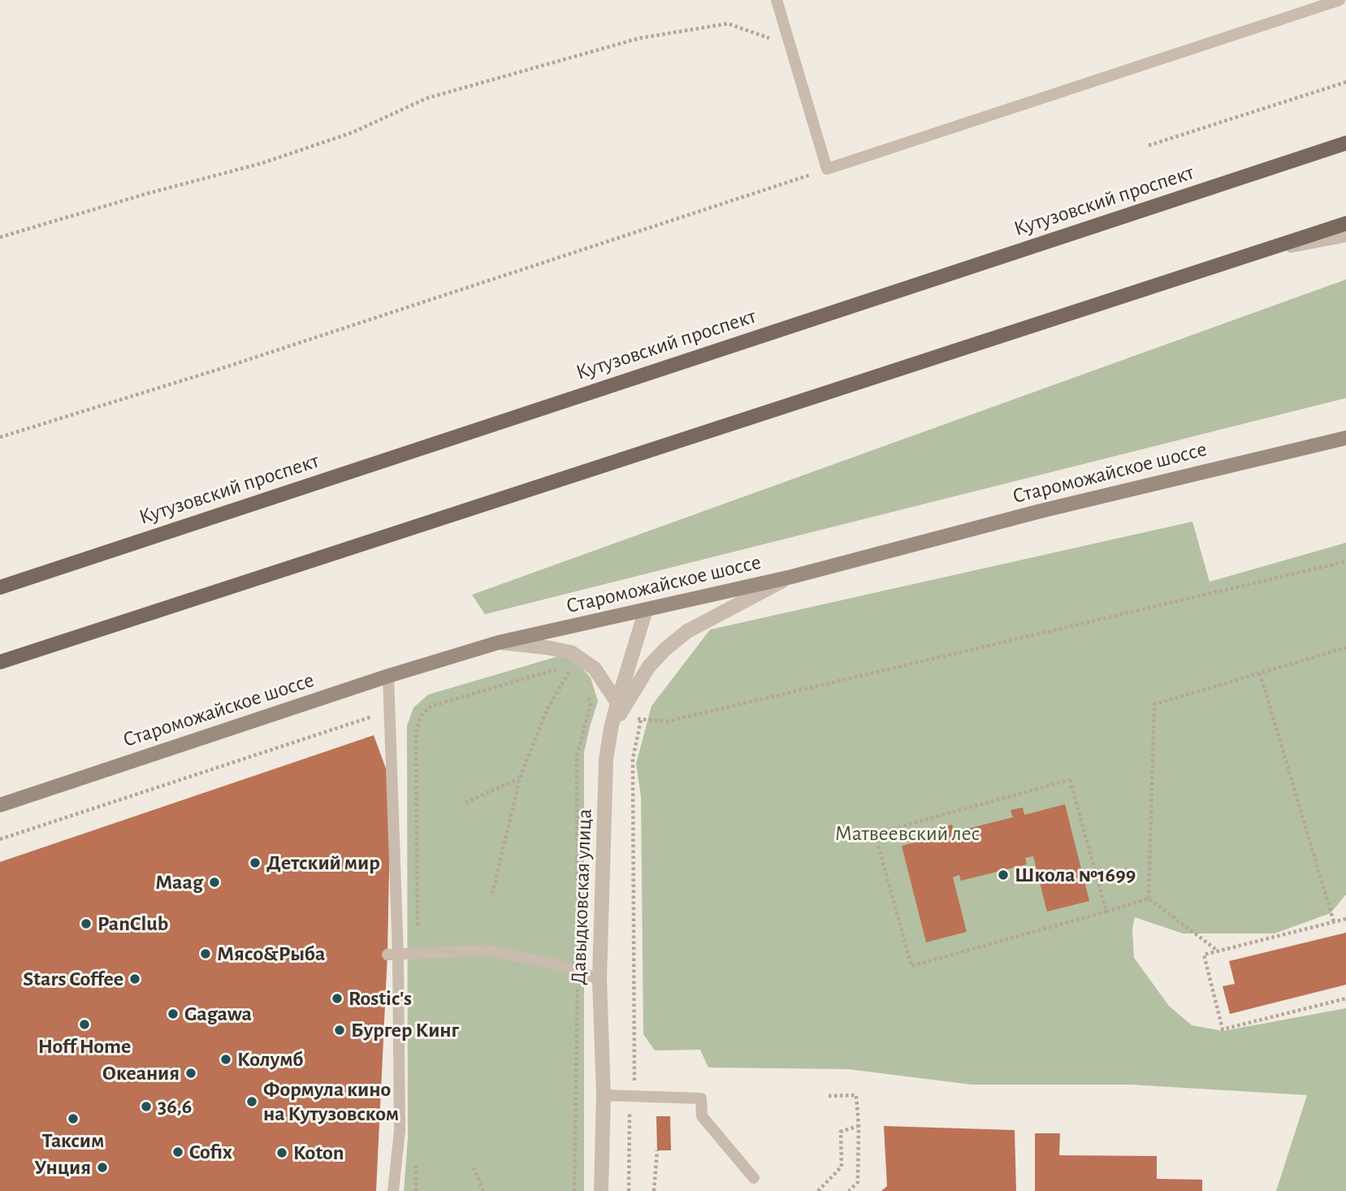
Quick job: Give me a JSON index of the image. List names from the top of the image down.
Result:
{
  "streets": {
    "main road": ["Кутузовский проспект", "Староможайское шоссе"],
    "street": ["Давыдковская улица"]
  },
  "crossings": [
    ["Староможайское шоссе", "Давыдковская улица"]
  ],
  "parks": ["Матвеевский лес"],
  "places": [
    "Детский мир",
    "Школа №1699",
    "Maag",
    "PanClub",
    "Мясо&Рыба",
    "Stars Coffee",
    "Rostic's",
    "Gagawa",
    "Hoff Home",
    "Бургер Кинг",
    "Колумб",
    "Океания",
    "Формула кино на Кутузовском",
    "36,6",
    "Таксим",
    "Cofix",
    "Koton",
    "Унция"
  ]
}
